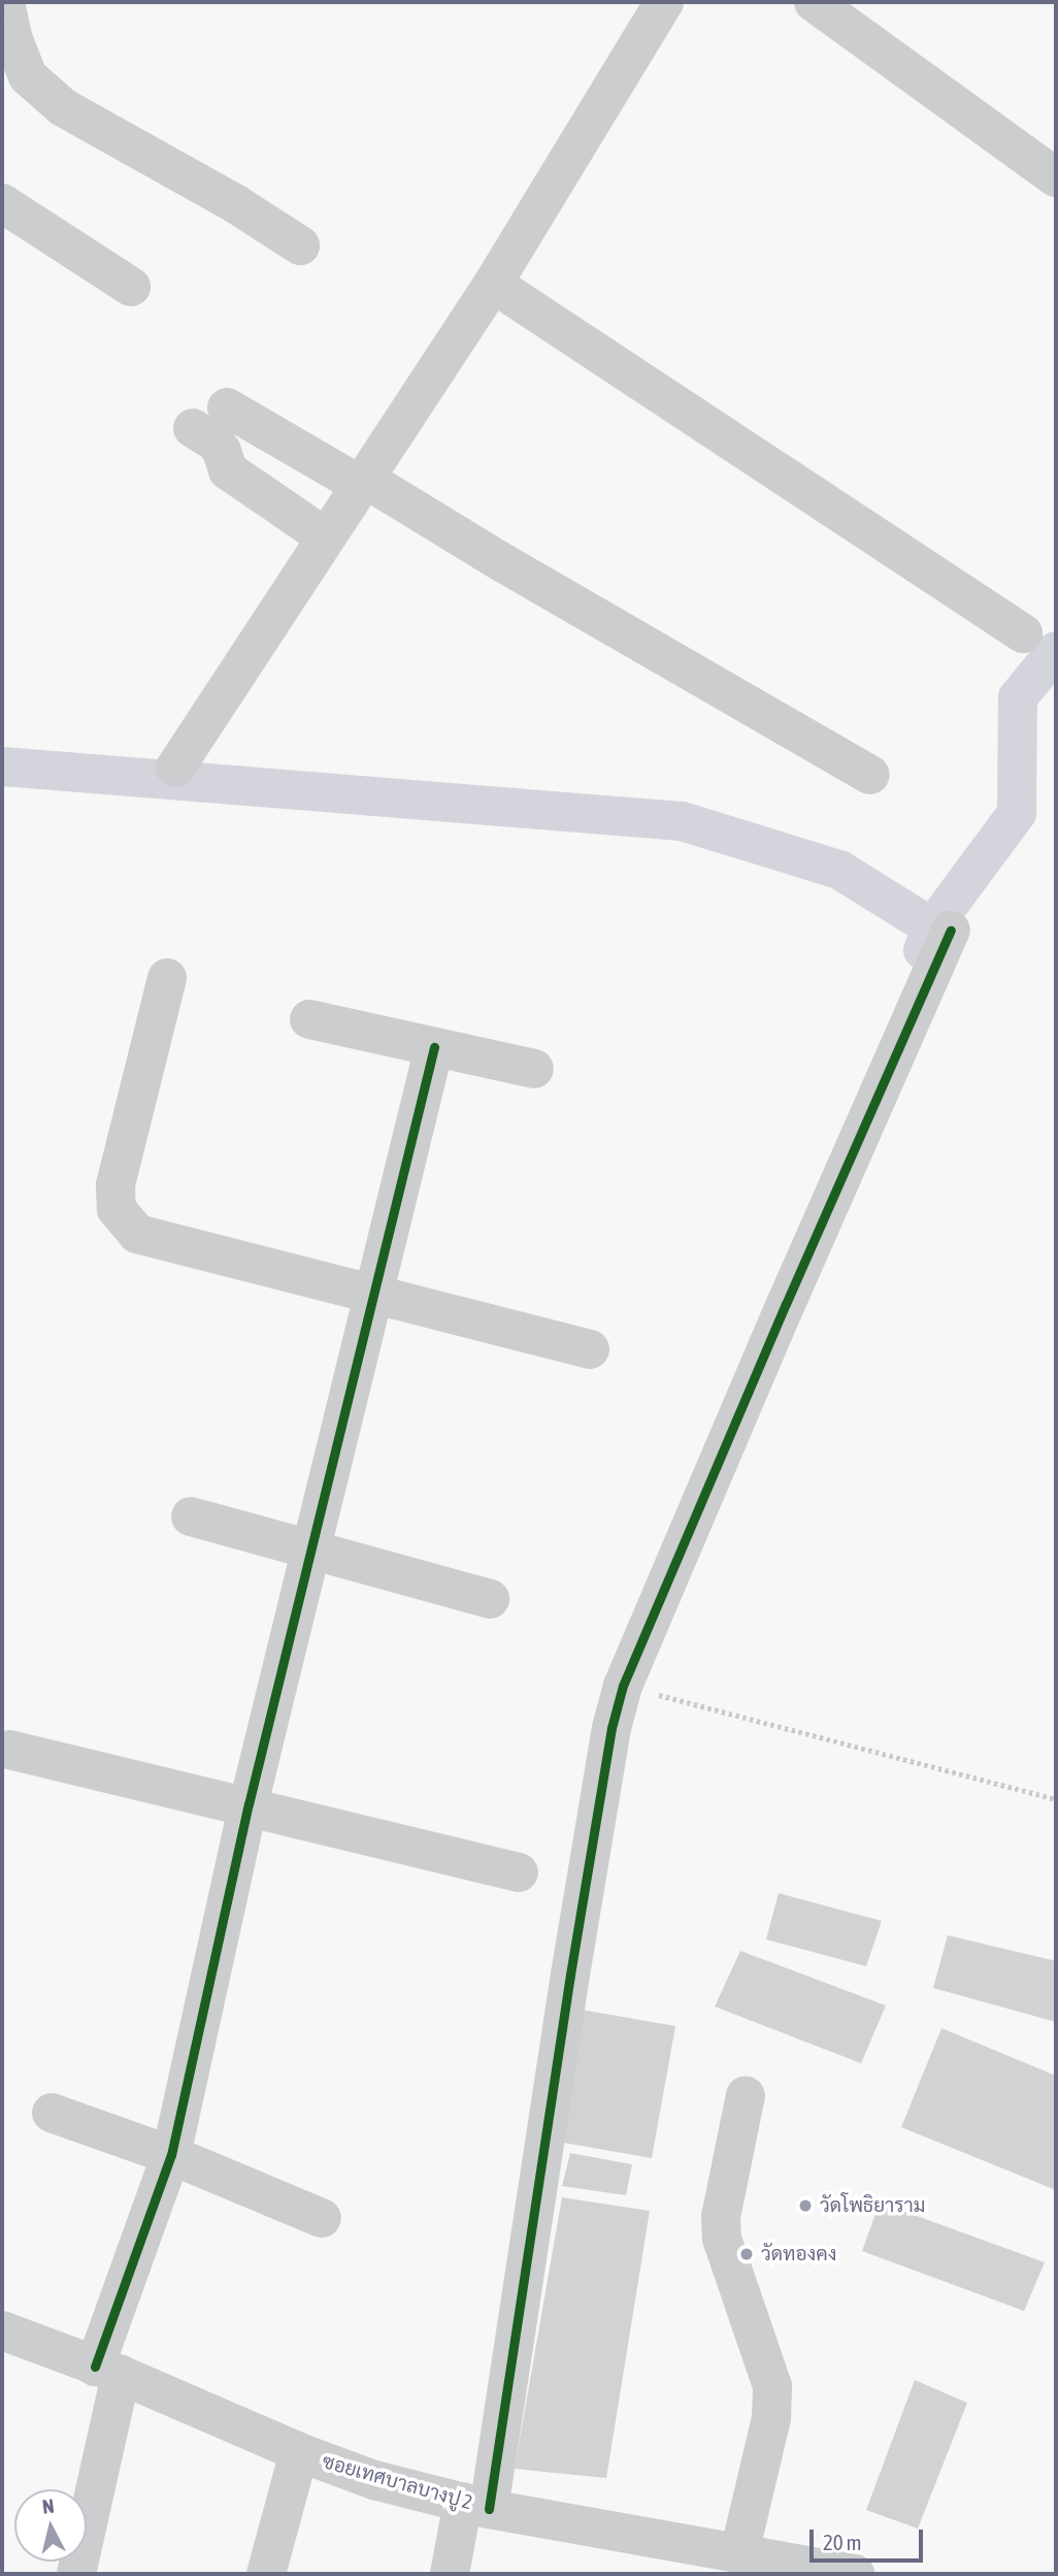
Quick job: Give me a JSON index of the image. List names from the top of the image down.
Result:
{
  "streets": {
    "street": ["ซอยเทศบาลบางปู 2"]
  },
  "places": ["วัดโพธิยาราม", "วัดทองคง"],
  "scale_bar": "20 m",
  "north": "top"
}
